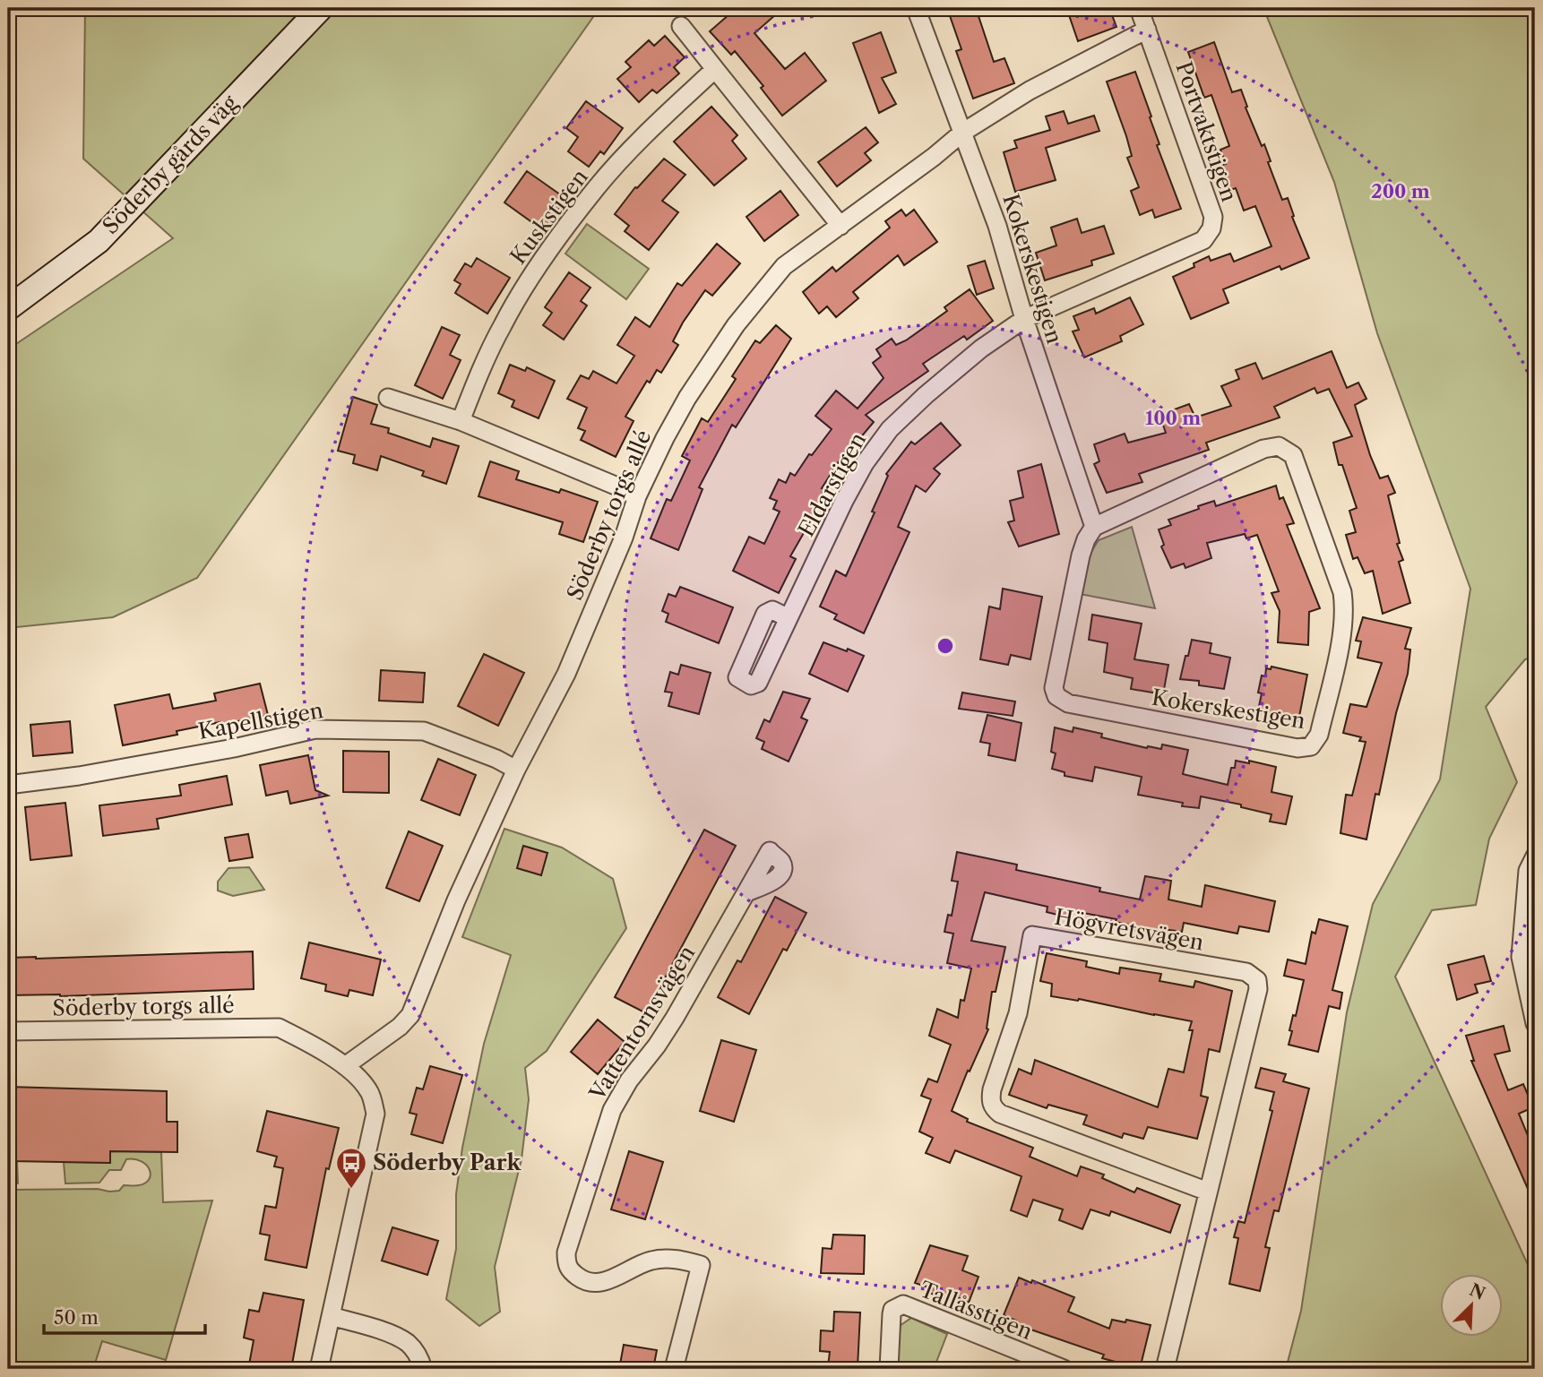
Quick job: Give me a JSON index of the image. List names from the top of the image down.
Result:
{
  "streets": {
    "main road": ["Söderby gårds väg"],
    "street": [
      "Portvaktstigen",
      "Kuskstigen",
      "Kokerskestigen",
      "Eldarstigen",
      "Söderby torgs allé",
      "Kapellstigen",
      "Högvretsvägen",
      "Vattentornsvägen",
      "Tallåsstigen"
    ]
  },
  "crossings": [
    ["Portvaktstigen", "Kokerskestigen"],
    ["Portvaktstigen", "Eldarstigen"],
    ["Kokerskestigen", "Eldarstigen"],
    ["Kokerskestigen", "Söderby torgs allé"],
    ["Söderby torgs allé", "Kapellstigen"]
  ],
  "places": {
    "bus stop": ["Söderby Park"]
  },
  "scale_bar": "50 m",
  "north": "top right",
  "rings": ["200 m", "100 m"]
}
